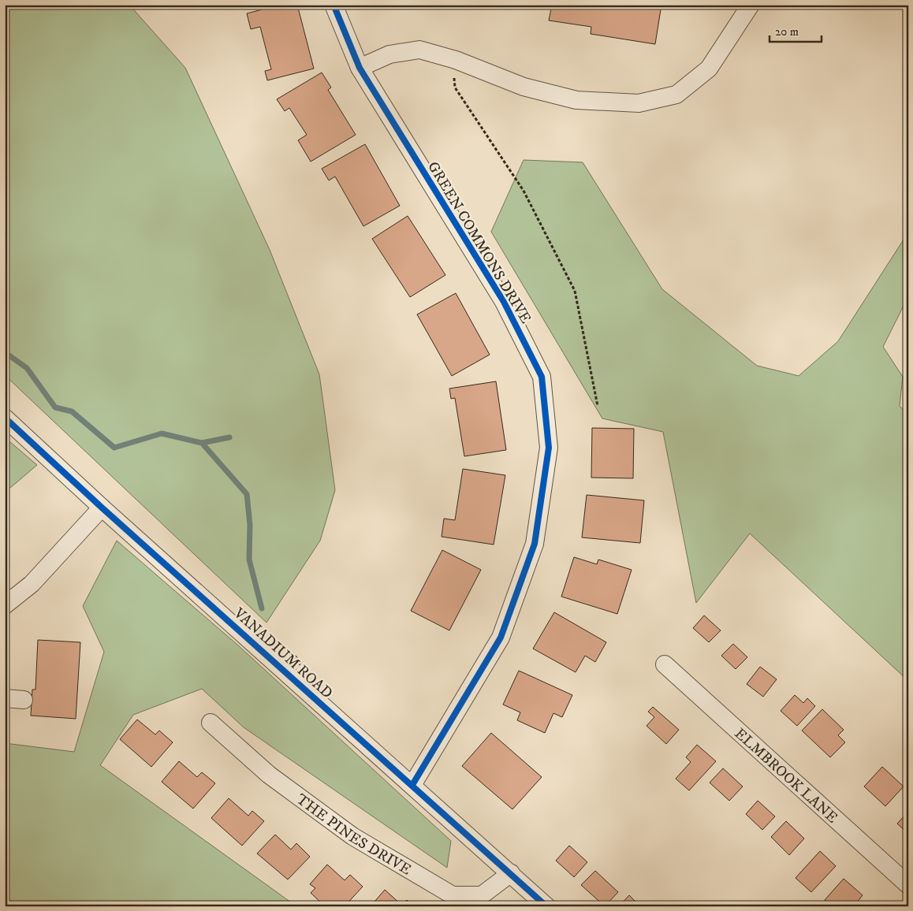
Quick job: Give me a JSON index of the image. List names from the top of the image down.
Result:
{
  "streets": {
    "street": [
      "GREEN COMMONS DRIVE",
      "VANADIUM ROAD",
      "ELMBROOK LANE",
      "THE PINES DRIVE"
    ]
  },
  "crossings": [
    ["GREEN COMMONS DRIVE", "VANADIUM ROAD"],
    ["VANADIUM ROAD", "THE PINES DRIVE"]
  ],
  "scale_bar": "20 m"
}
